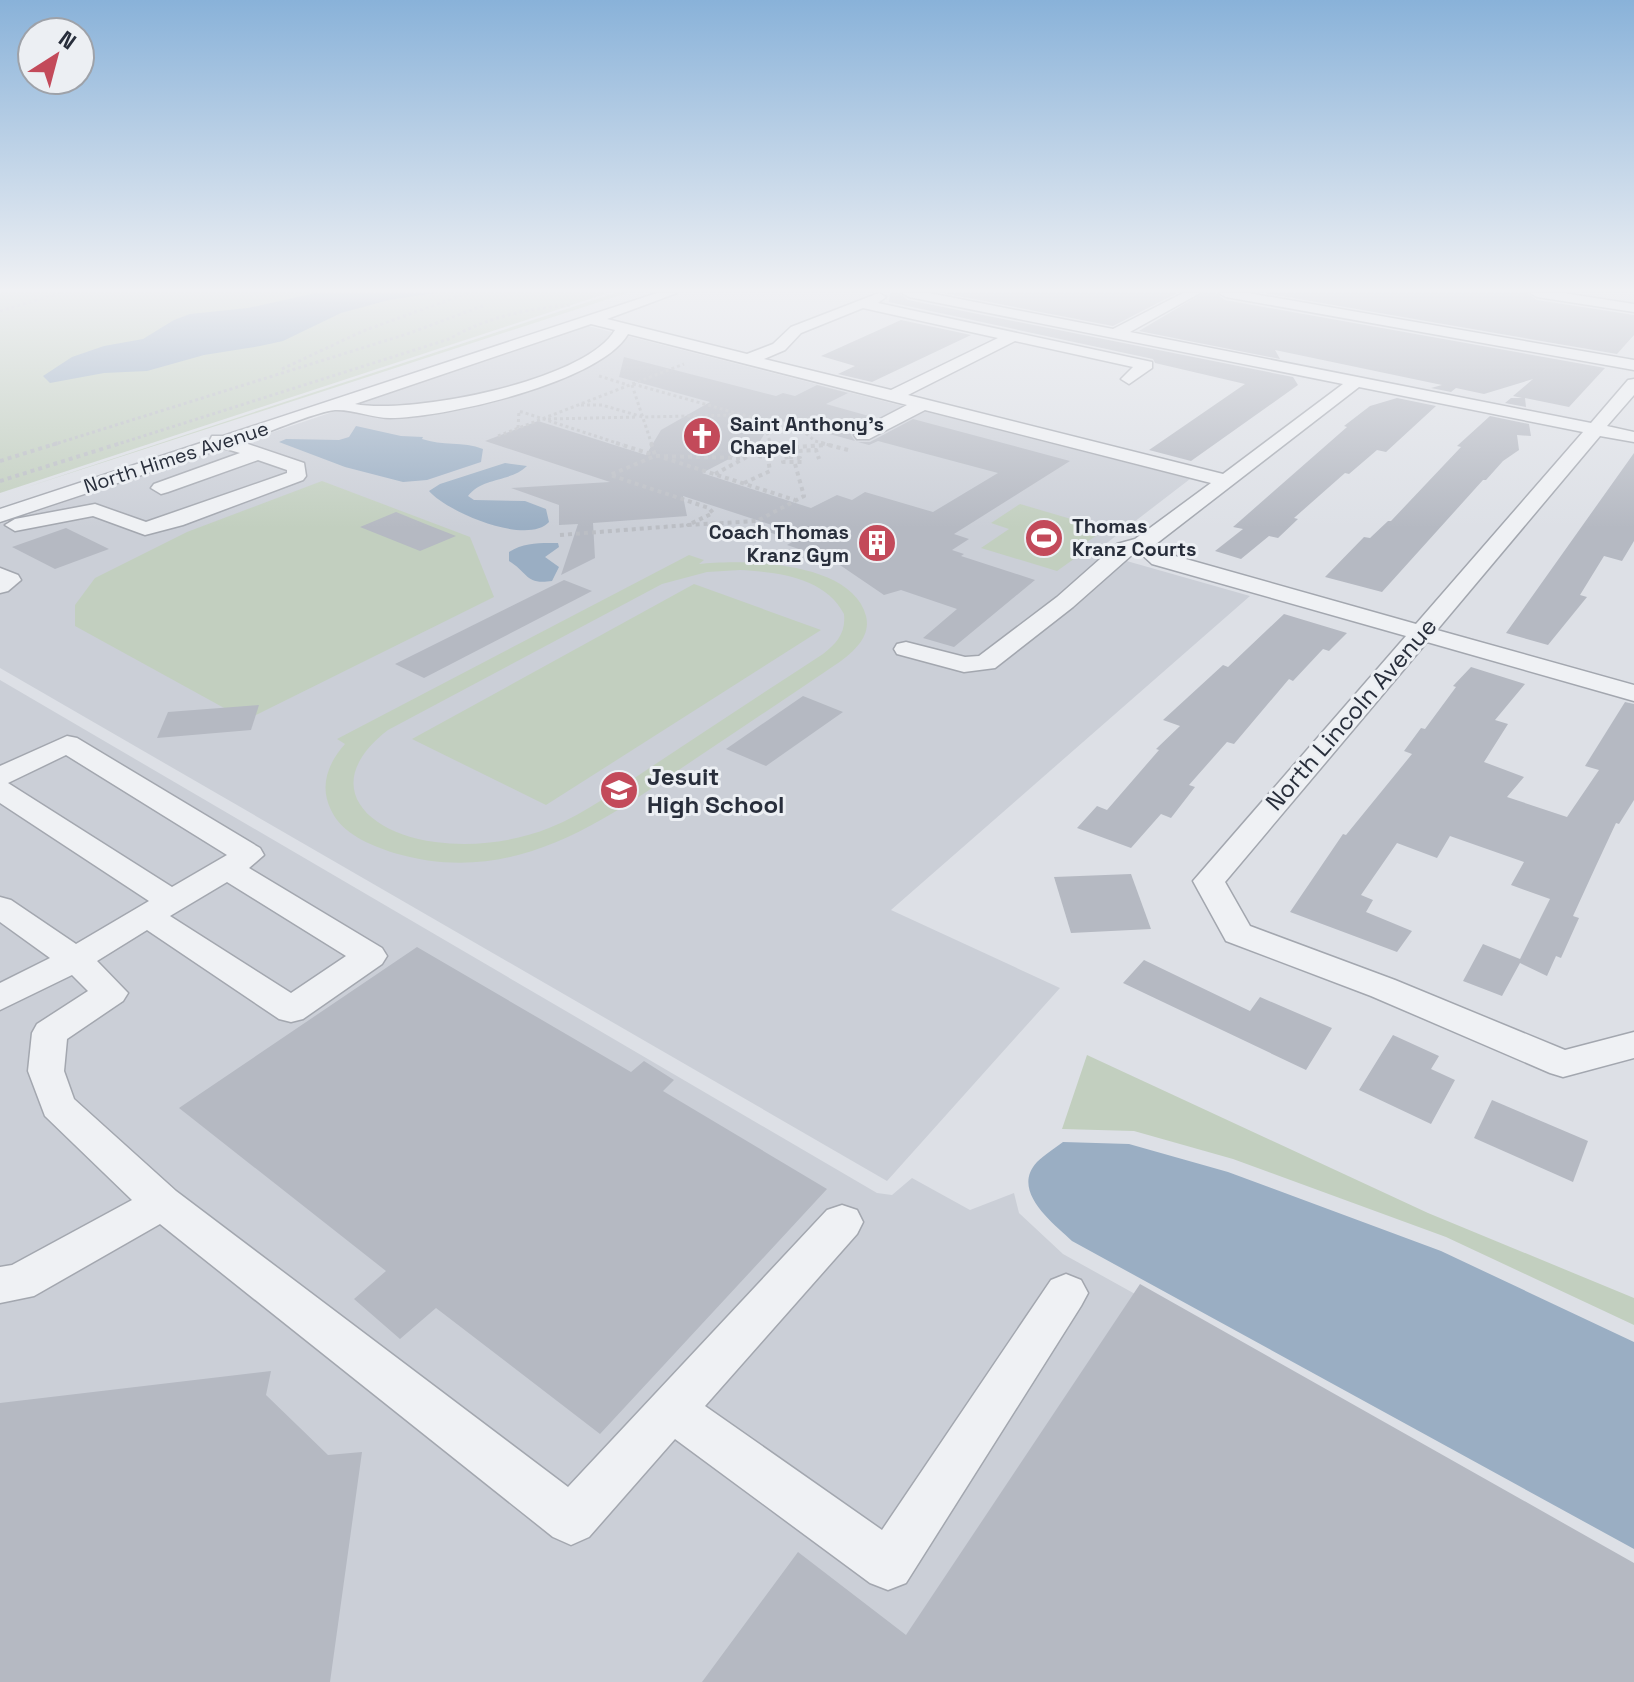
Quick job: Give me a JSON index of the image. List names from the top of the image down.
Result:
{
  "streets": {
    "street": ["North Himes Avenue", "North Lincoln Avenue"]
  },
  "places": {
    "church": ["Saint Anthony's Chapel"],
    "sports": ["Thomas Kranz Courts"],
    "building": ["Coach Thomas Kranz Gym"],
    "school or university": ["Jesuit High School"]
  },
  "north": "top right"
}
